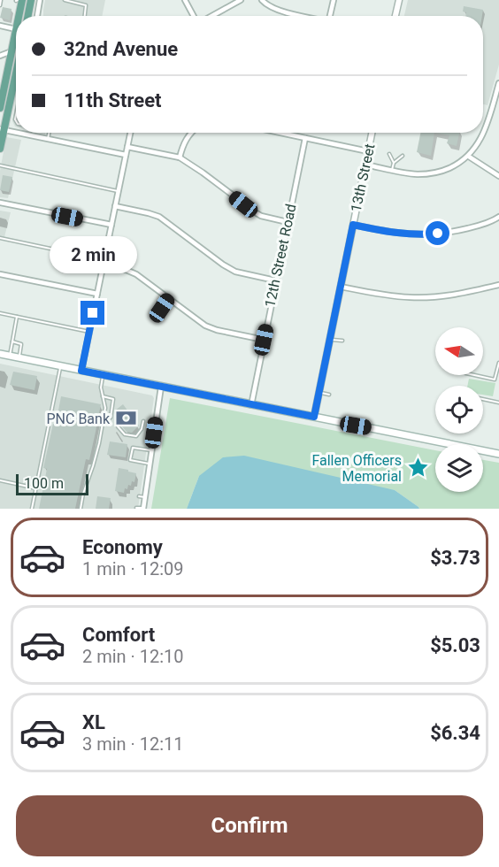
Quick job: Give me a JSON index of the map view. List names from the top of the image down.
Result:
{
  "streets": {
    "street": ["13th Street", "12th Street Road"]
  },
  "places": {
    "bank": ["PNC Bank"],
    "place": ["Fallen Officers Memorial"]
  },
  "scale_bar": "100 m",
  "north": "left",
  "page": {
    "banner": ["32nd Avenue", "11th Street"],
    "bubble": "2 min",
    "scale": "100 m",
    "list": [
      {
        "name": "Economy",
        "note": "1 min · 12:09",
        "value": "$3.73"
      },
      {
        "name": "Comfort",
        "note": "2 min · 12:10",
        "value": "$5.03"
      },
      {
        "name": "XL",
        "note": "3 min · 12:11",
        "value": "$6.34"
      }
    ],
    "buttons": "Confirm"
  }
}
